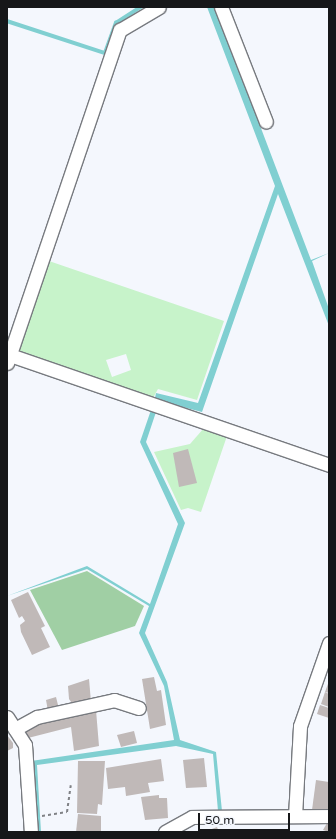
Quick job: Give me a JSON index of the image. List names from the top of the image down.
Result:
{
  "scale_bar": "50 m"
}
